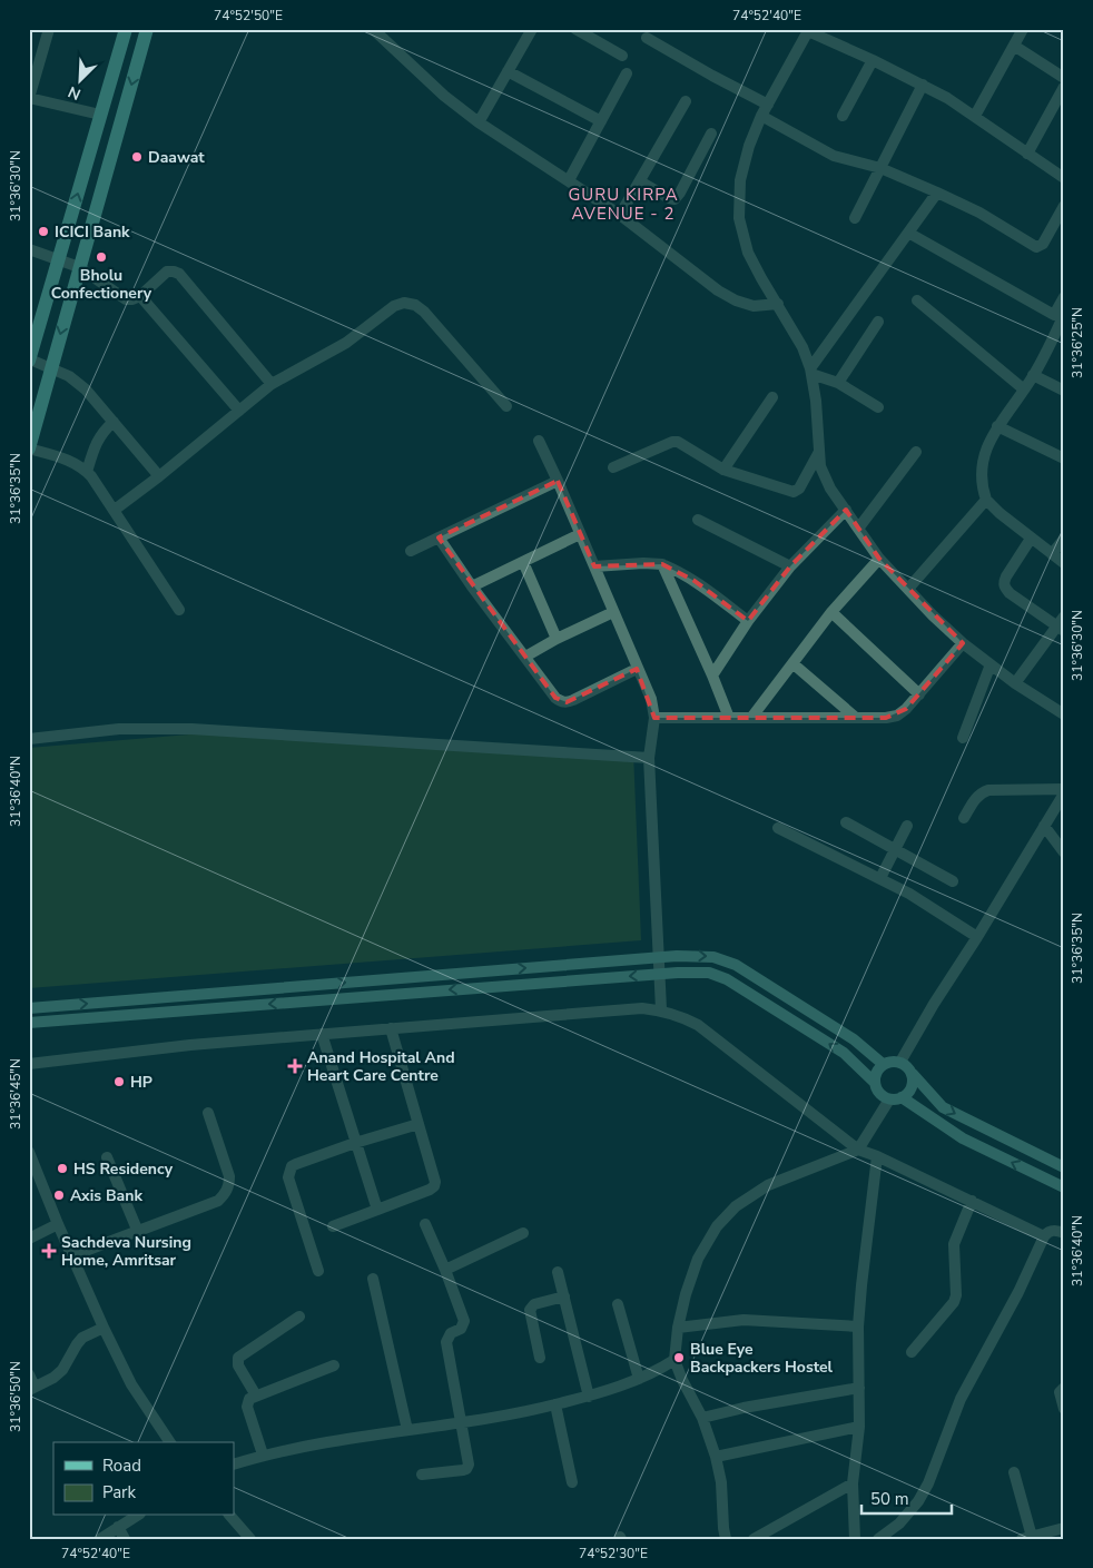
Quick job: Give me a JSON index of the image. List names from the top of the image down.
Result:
{
  "districts": ["GURU KIRPA AVENUE - 2"],
  "places": {
    "other": [
      "Daawat",
      "ICICI Bank",
      "Bholu Confectionery",
      "HP",
      "HS Residency",
      "Axis Bank",
      "Blue Eye Backpackers Hostel"
    ],
    "health": ["Anand Hospital And Heart Care Centre", "Sachdeva Nursing Home, Amritsar"]
  },
  "legend": ["Road", "Park"],
  "scale_bar": "50 m",
  "north": "bottom left",
  "coordinates": [
    "74°52'50\"E",
    "74°52'40\"E",
    "31°36'30\"N",
    "31°36'25\"N",
    "31°36'35\"N",
    "31°36'40\"N",
    "31°36'45\"N",
    "31°36'50\"N",
    "74°52'30\"E"
  ]
}
